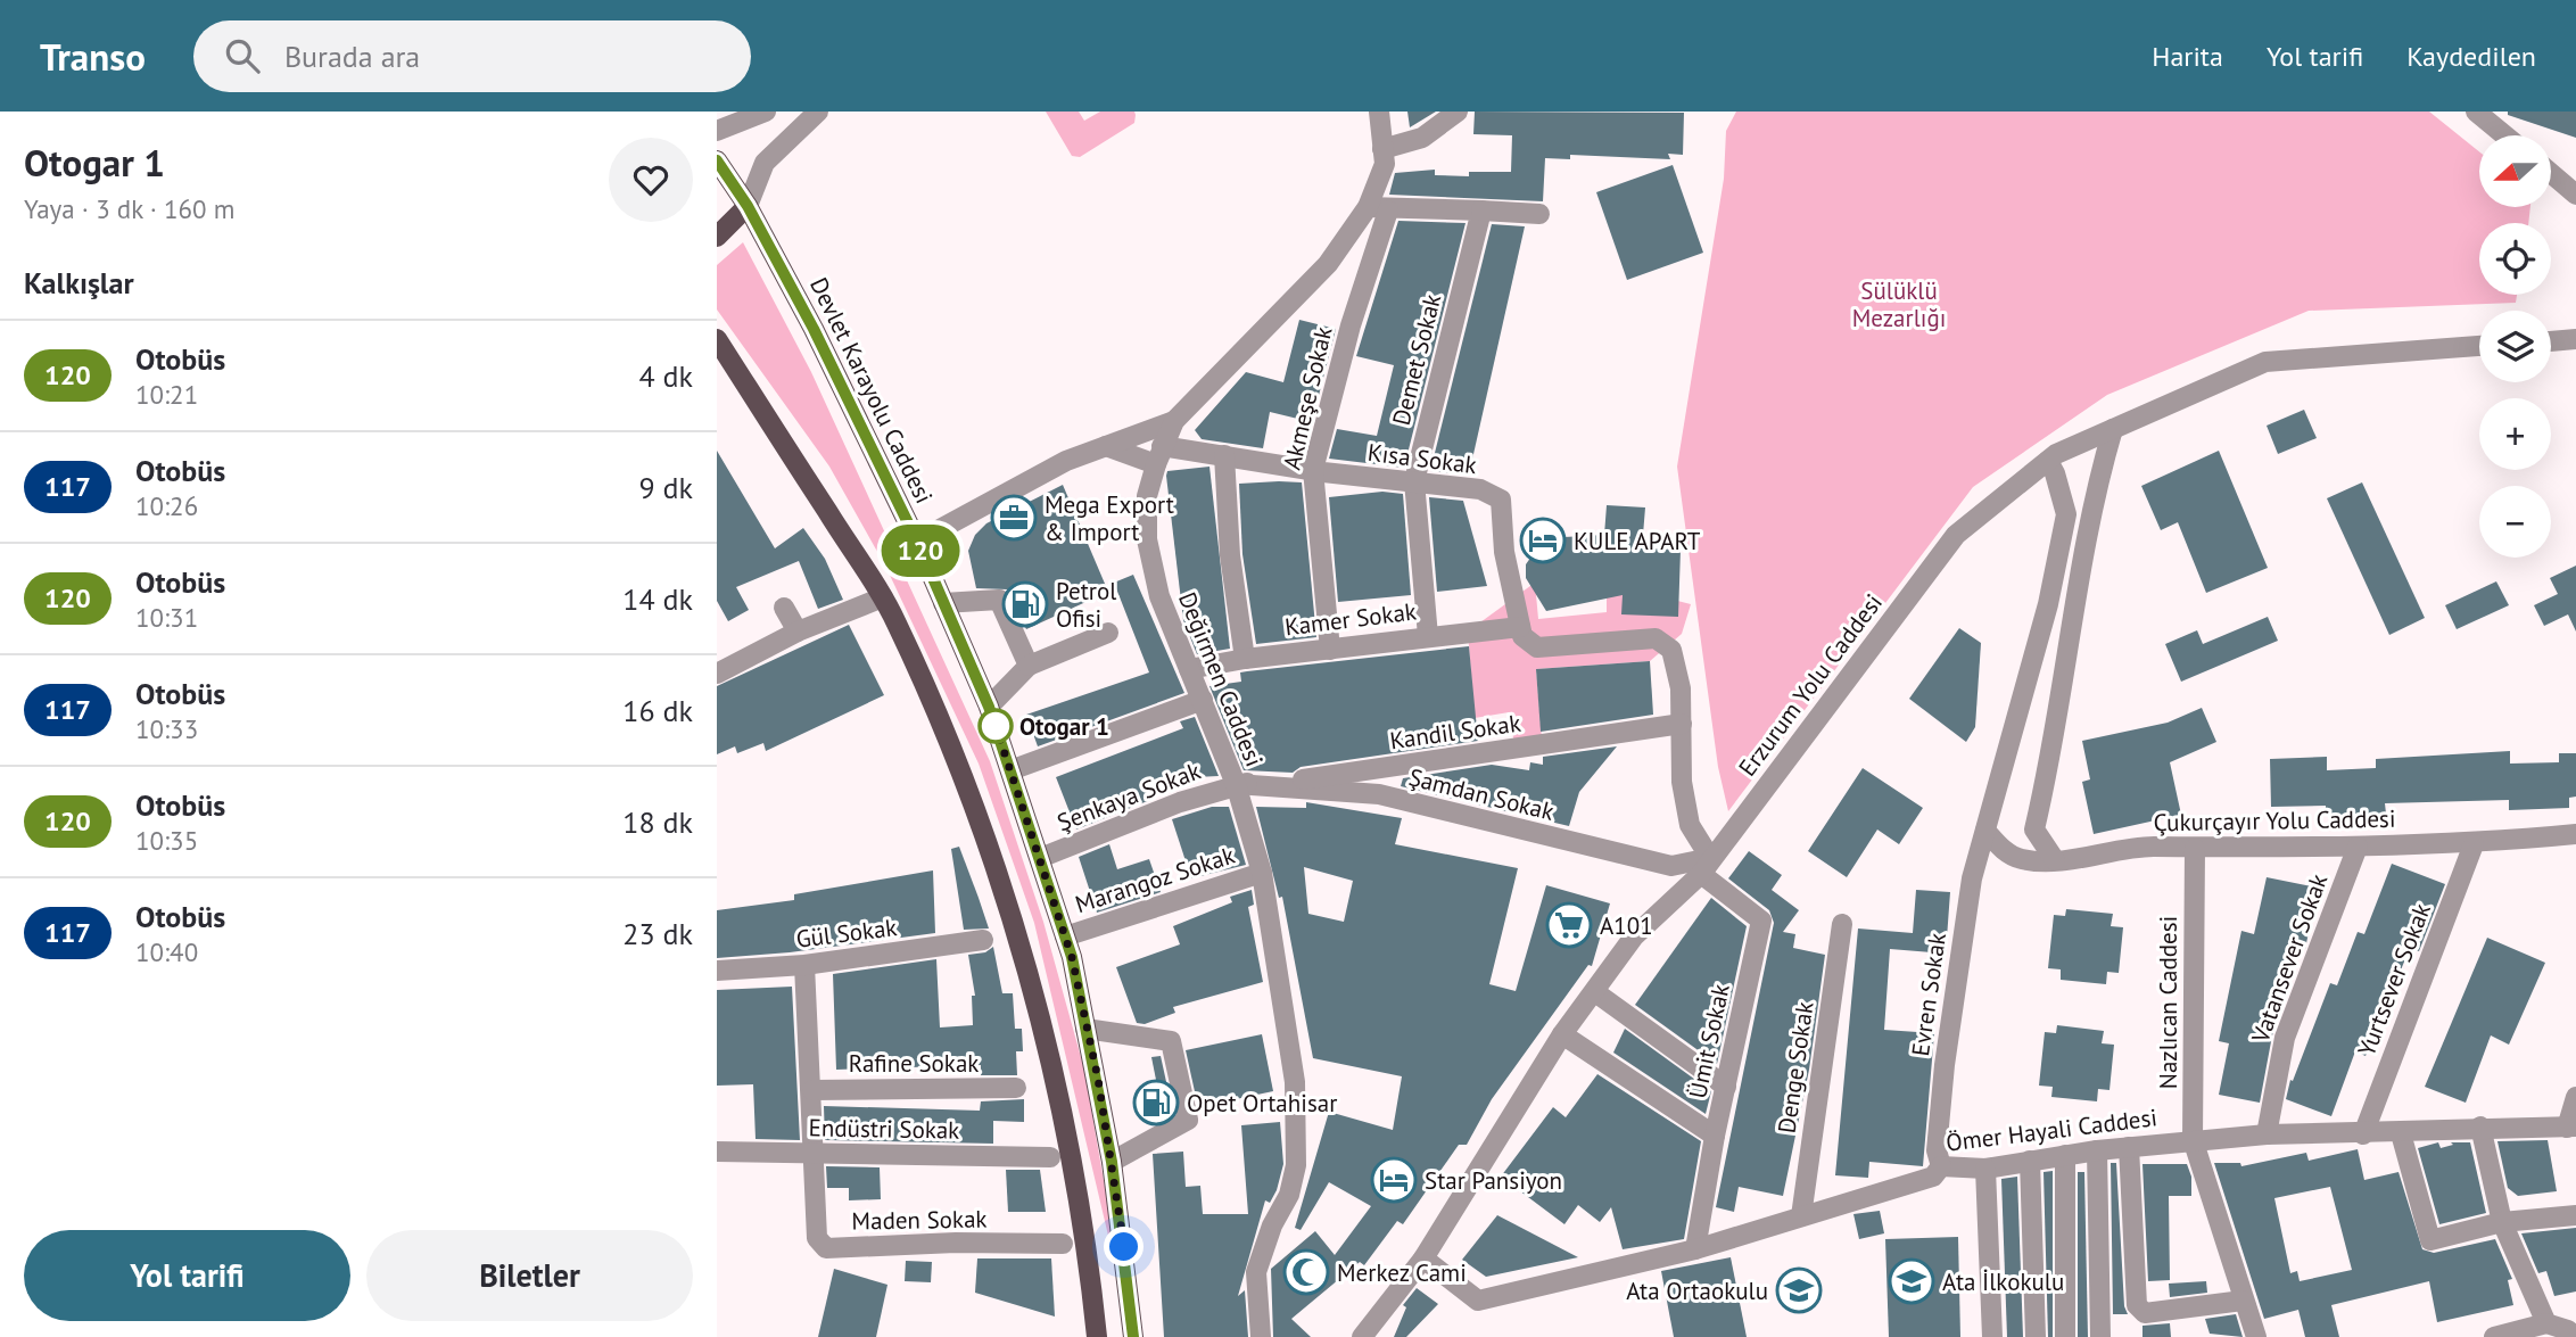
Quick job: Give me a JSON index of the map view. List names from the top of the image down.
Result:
{
  "streets": {
    "main road": ["Devlet Karayolu Caddesi"],
    "street": [
      "Demet Sokak",
      "Akmeşe Sokak",
      "Kısa Sokak",
      "Kamer Sokak",
      "Değirmen Caddesi",
      "Erzurum Yolu Caddesi",
      "Kandil Sokak",
      "Şamdan Sokak",
      "Şenkaya Sokak",
      "Çukurçayır Yolu Caddesi",
      "Marangoz Sokak",
      "Gül Sokak",
      "Vatansever Sokak",
      "Yurtsever Sokak",
      "Evren Sokak",
      "Nazlıcan Caddesi",
      "Ümit Sokak",
      "Rafine Sokak",
      "Denge Sokak",
      "Endüstri Sokak",
      "Ömer Hayali Caddesi",
      "Maden Sokak"
    ]
  },
  "crossings": [
    ["Demet Sokak", "Kısa Sokak"],
    ["Demet Sokak", "Kamer Sokak"],
    ["Devlet Karayolu Caddesi", "Şenkaya Sokak"],
    ["Devlet Karayolu Caddesi", "Marangoz Sokak"],
    ["Akmeşe Sokak", "Kısa Sokak"],
    ["Akmeşe Sokak", "Kamer Sokak"],
    ["Akmeşe Sokak", "Değirmen Caddesi"],
    ["Kısa Sokak", "Kamer Sokak"],
    ["Kısa Sokak", "Değirmen Caddesi"],
    ["Kamer Sokak", "Değirmen Caddesi"],
    ["Değirmen Caddesi", "Kandil Sokak"],
    ["Değirmen Caddesi", "Şamdan Sokak"],
    ["Değirmen Caddesi", "Şenkaya Sokak"],
    ["Değirmen Caddesi", "Marangoz Sokak"],
    ["Erzurum Yolu Caddesi", "Şamdan Sokak"],
    ["Erzurum Yolu Caddesi", "Evren Sokak"],
    ["Erzurum Yolu Caddesi", "Ümit Sokak"],
    ["Erzurum Yolu Caddesi", "Ömer Hayali Caddesi"],
    ["Kandil Sokak", "Şamdan Sokak"],
    ["Kandil Sokak", "Şenkaya Sokak"],
    ["Şamdan Sokak", "Şenkaya Sokak"],
    ["Şamdan Sokak", "Ümit Sokak"],
    ["Çukurçayır Yolu Caddesi", "Vatansever Sokak"],
    ["Çukurçayır Yolu Caddesi", "Yurtsever Sokak"],
    ["Çukurçayır Yolu Caddesi", "Evren Sokak"],
    ["Çukurçayır Yolu Caddesi", "Nazlıcan Caddesi"],
    ["Vatansever Sokak", "Ömer Hayali Caddesi"],
    ["Yurtsever Sokak", "Ömer Hayali Caddesi"],
    ["Evren Sokak", "Ömer Hayali Caddesi"],
    ["Nazlıcan Caddesi", "Ömer Hayali Caddesi"],
    ["Ümit Sokak", "Ömer Hayali Caddesi"],
    ["Denge Sokak", "Ömer Hayali Caddesi"],
    ["Endüstri Sokak", "Maden Sokak"]
  ],
  "parks": ["Sülüklü Mezarlığı"],
  "places": {
    "office": ["Mega Export & Import"],
    "hotel": ["KULE APART", "Star Pansiyon"],
    "fuel station": ["Petrol Ofisi", "Opet Ortahisar"],
    "other": ["Otogar 1"],
    "supermarket": ["A101"],
    "mosque": ["Merkez Cami"],
    "school or university": ["Ata İlkokulu", "Ata Ortaokulu"]
  },
  "lines": ["bus line 120"],
  "north": "left",
  "page": {
    "header": "Transo",
    "search": "Burada ara",
    "nav": ["Harita", "Yol tarifi", "Kaydedilen"],
    "heading": [
      ["Otogar 1", "Yaya · 3 dk · 160 m"],
      "Kalkışlar"
    ],
    "on_map": "120",
    "map_buttons": ["+", "−"],
    "list": [
      {
        "mark": "120",
        "name": "Otobüs",
        "note": "10:21",
        "value": "4 dk"
      },
      {
        "mark": "117",
        "name": "Otobüs",
        "note": "10:26",
        "value": "9 dk"
      },
      {
        "mark": "120",
        "name": "Otobüs",
        "note": "10:31",
        "value": "14 dk"
      },
      {
        "mark": "117",
        "name": "Otobüs",
        "note": "10:33",
        "value": "16 dk"
      },
      {
        "mark": "120",
        "name": "Otobüs",
        "note": "10:35",
        "value": "18 dk"
      },
      {
        "mark": "117",
        "name": "Otobüs",
        "note": "10:40",
        "value": "23 dk"
      }
    ],
    "buttons": ["Yol tarifi", "Biletler"]
  }
}
